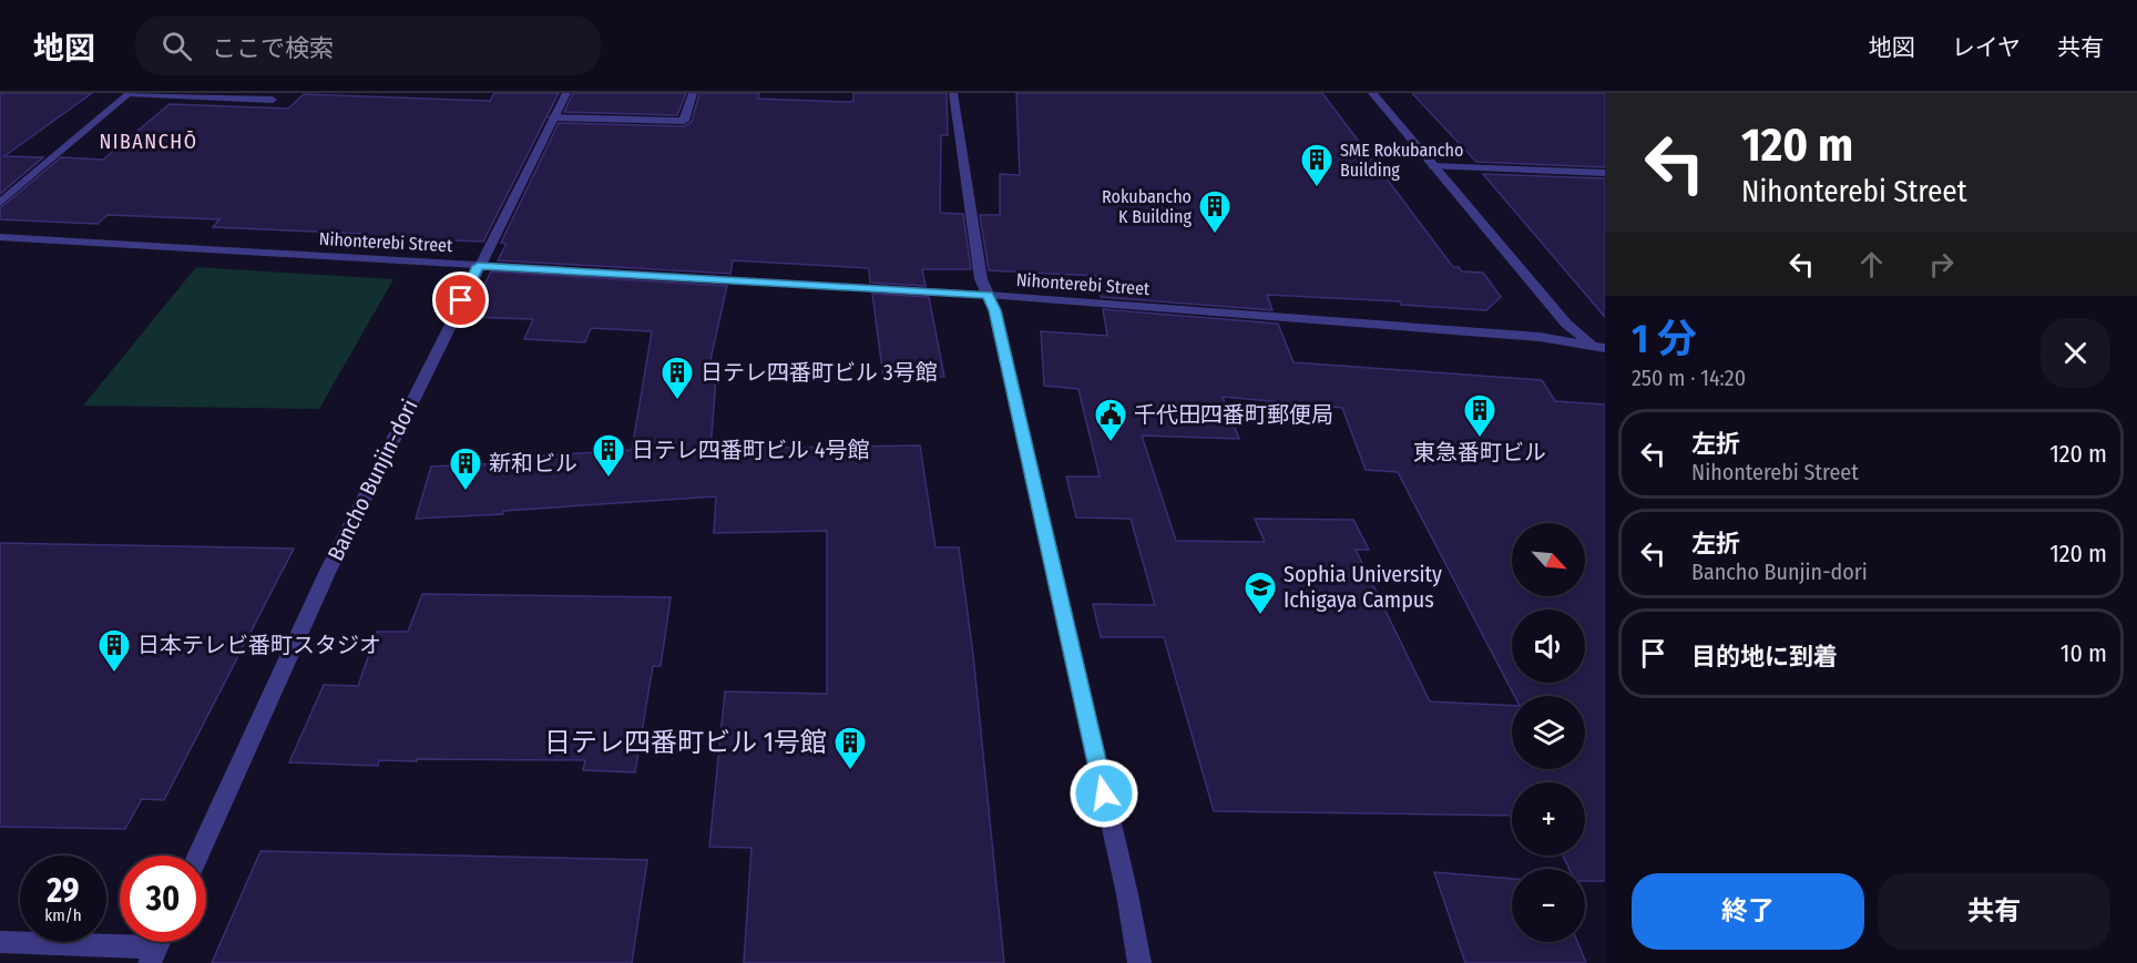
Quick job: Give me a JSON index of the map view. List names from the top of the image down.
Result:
{
  "streets": {
    "street": ["Nihonterebi Street", "Bancho Bunjin-dori"]
  },
  "crossings": [
    ["Nihonterebi Street", "Bancho Bunjin-dori"]
  ],
  "districts": ["NIBANCHŌ"],
  "places": {
    "building": [
      "SME Rokubancho Building",
      "Rokubancho K Building",
      "日テレ四番町ビル 3号館",
      "東急番町ビル",
      "日テレ四番町ビル 4号館",
      "新和ビル",
      "日本テレビ番町スタジオ",
      "日テレ四番町ビル 1号館"
    ],
    "public building": ["千代田四番町郵便局"],
    "school or university": ["Sophia University Ichigaya Campus"]
  },
  "north": "bottom right",
  "page": {
    "header": "地図",
    "search": "ここで検索",
    "nav": ["地図", "レイヤ", "共有"],
    "turn": ["120 m", "Nihonterebi Street"],
    "heading": ["1 分", "250 m · 14:20"],
    "list": [
      {
        "name": "左折",
        "note": "Nihonterebi Street",
        "value": "120 m"
      },
      {
        "name": "左折",
        "note": "Bancho Bunjin-dori",
        "value": "120 m"
      },
      {
        "name": "目的地に到着",
        "value": "10 m"
      }
    ],
    "map_buttons": ["+", "−"],
    "speed": "29 km/h",
    "limit": "30",
    "buttons": ["終了", "共有"]
  }
}
